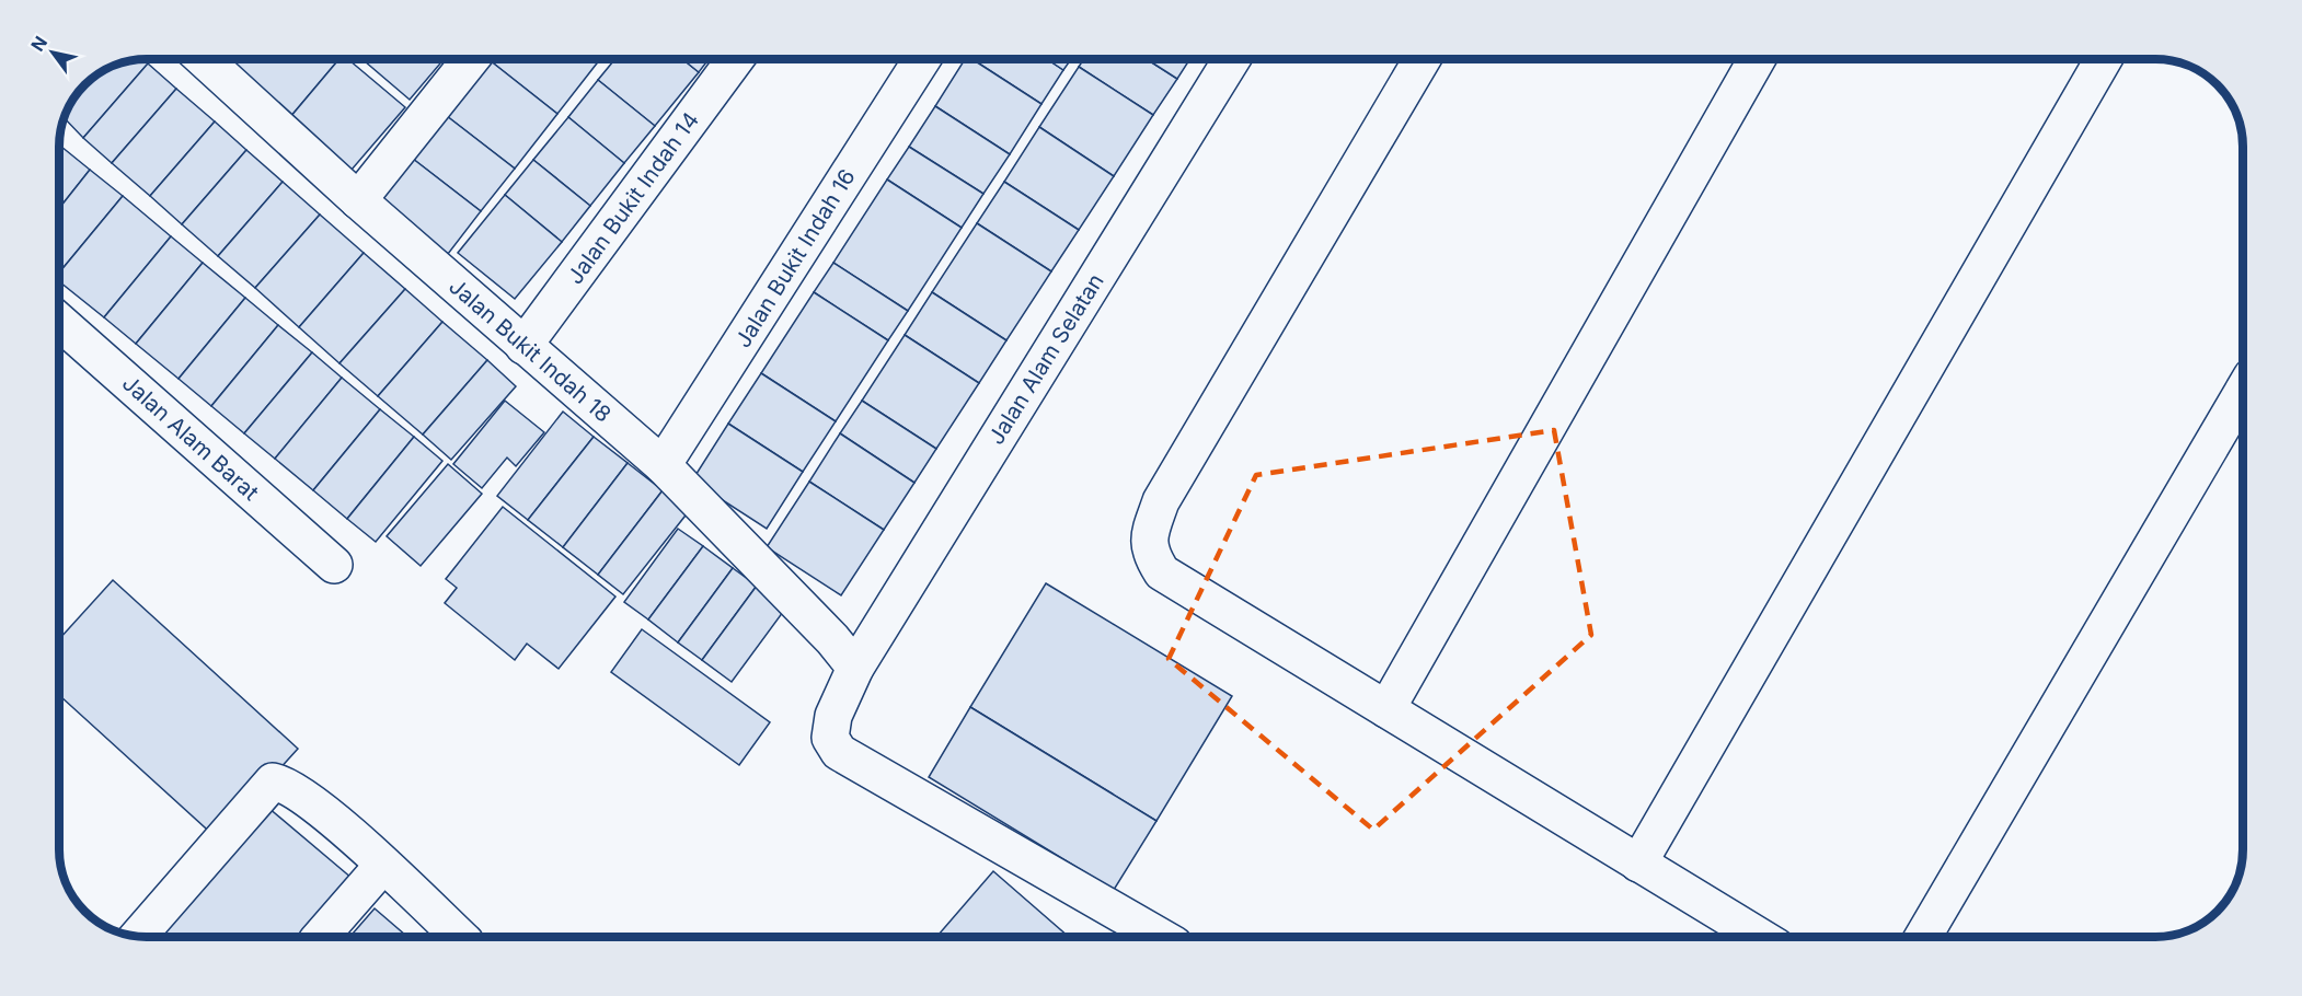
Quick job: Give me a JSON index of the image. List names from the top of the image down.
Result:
{
  "streets": {
    "street": [
      "Jalan Bukit Indah 14",
      "Jalan Bukit Indah 16",
      "Jalan Bukit Indah 18",
      "Jalan Alam Selatan",
      "Jalan Alam Barat"
    ]
  },
  "crossings": [
    ["Jalan Bukit Indah 14", "Jalan Bukit Indah 18"],
    ["Jalan Bukit Indah 16", "Jalan Bukit Indah 18"],
    ["Jalan Bukit Indah 18", "Jalan Alam Selatan"]
  ],
  "north": "top left"
}
